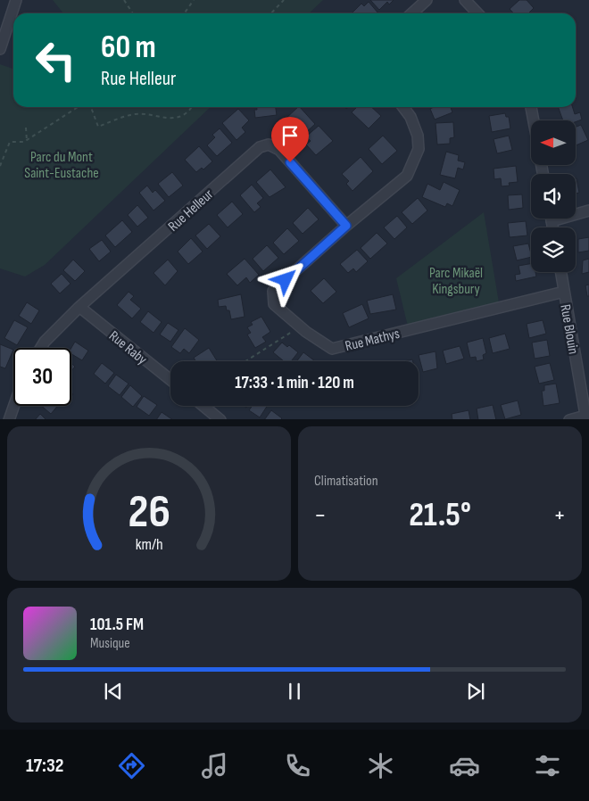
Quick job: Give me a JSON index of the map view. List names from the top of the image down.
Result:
{
  "streets": {
    "street": [
      "Rue Helleur",
      "Rue Blouin",
      "Rue Mathys",
      "Rue Raby"
    ]
  },
  "crossings": [
    ["Rue Helleur", "Rue Mathys"],
    ["Rue Helleur", "Rue Raby"],
    ["Rue Blouin", "Rue Mathys"]
  ],
  "parks": ["Parc du Mont Saint-Eustache", "Parc Mikaël Kingsbury"],
  "north": "left",
  "page": {
    "turn": ["60 m", "Rue Helleur"],
    "limit": "30",
    "trip": "17:33 · 1 min · 120 m",
    "tile": "Climatisation",
    "heat": ["−", "21.5°", "+"],
    "song": ["101.5 FM", "Musique"],
    "tabs": "17:32",
    "gauge": ["26", "km/h"]
  }
}
